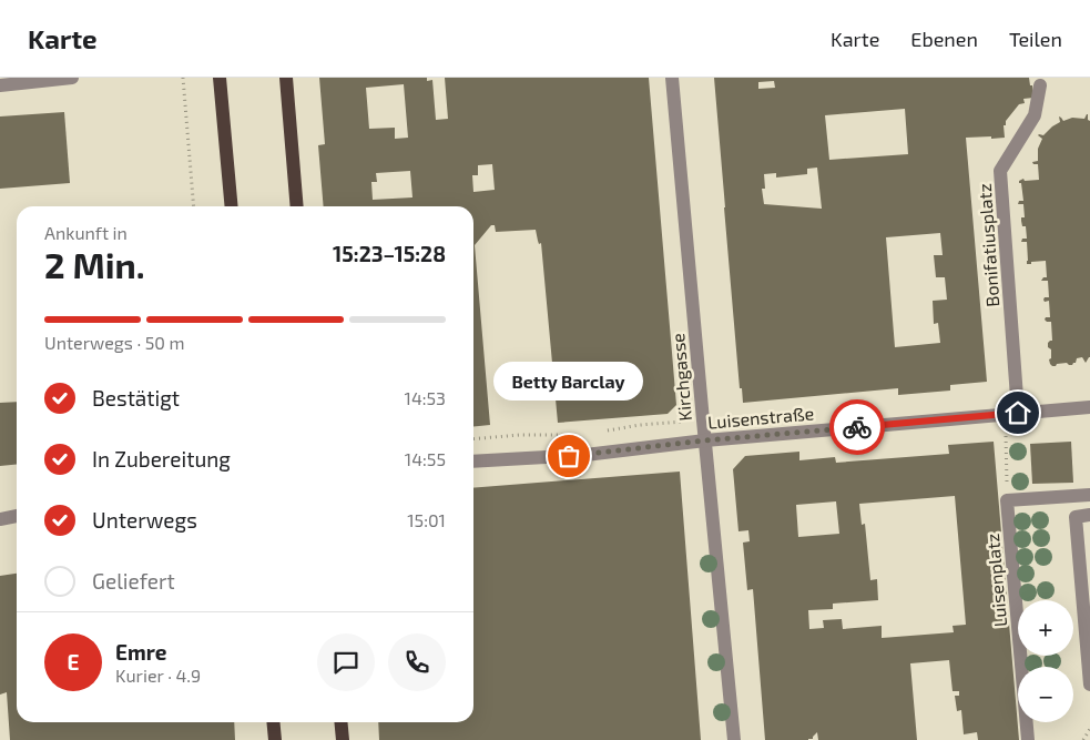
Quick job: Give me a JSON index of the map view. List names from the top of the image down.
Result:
{
  "streets": {
    "street": [
      "Bonifatiusplatz",
      "Kirchgasse",
      "Luisenstraße",
      "Luisenplatz"
    ]
  },
  "crossings": [
    ["Bonifatiusplatz", "Luisenstraße"],
    ["Kirchgasse", "Luisenstraße"]
  ],
  "places": ["Betty Barclay"],
  "page": {
    "header": "Karte",
    "nav": ["Karte", "Ebenen", "Teilen"],
    "heading": ["2 Min.", "Ankunft in", "15:23–15:28"],
    "panel": ["Emre", "Kurier · 4.9"],
    "bar": "Unterwegs · 50 m",
    "bubble": "Betty Barclay",
    "list": [
      ["Bestätigt", "14:53"],
      ["In Zubereitung", "14:55"],
      ["Unterwegs", "15:01"],
      "Geliefert"
    ],
    "map_buttons": ["+", "−"],
    "round": "E"
  }
}
